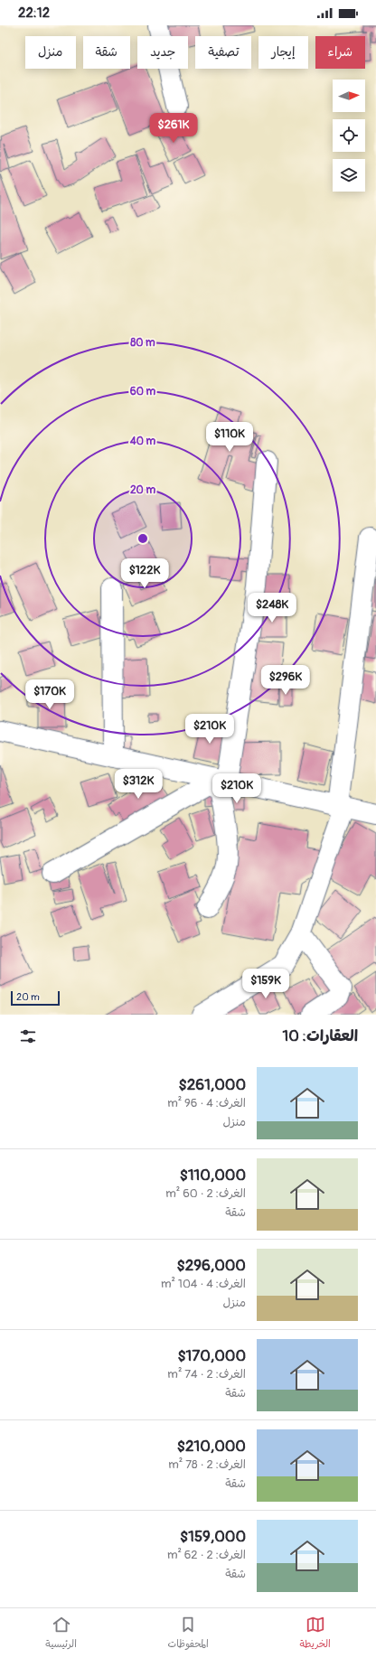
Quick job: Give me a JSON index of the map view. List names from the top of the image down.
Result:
{
  "scale_bar": "20 m",
  "north": "right",
  "page": {
    "status": "22:12",
    "chip": [
      "شراء",
      "إيجار",
      "تصفية",
      "جديد",
      "شقة",
      "منزل"
    ],
    "price": [
      "$261K",
      "$110K",
      "$122K",
      "$248K",
      "$296K",
      "$170K",
      "$210K",
      "$312K",
      "$210K",
      "$159K"
    ],
    "scale": "20 m",
    "heading": "العقارات: 10",
    "list": [
      {
        "name": "$261,000",
        "note": "الغرف: 4 · 96 m² · منزل"
      },
      {
        "name": "$110,000",
        "note": "الغرف: 2 · 60 m² · شقة"
      },
      {
        "name": "$296,000",
        "note": "الغرف: 4 · 104 m² · منزل"
      },
      {
        "name": "$170,000",
        "note": "الغرف: 2 · 74 m² · شقة"
      },
      {
        "name": "$210,000",
        "note": "الغرف: 2 · 78 m² · شقة"
      },
      {
        "name": "$159,000",
        "note": "الغرف: 2 · 62 m² · شقة"
      }
    ],
    "tabs": ["الخريطة", "المحفوظات", "الرئيسية"]
  },
  "rings": [
    "80 m",
    "60 m",
    "40 m",
    "20 m"
  ]
}
